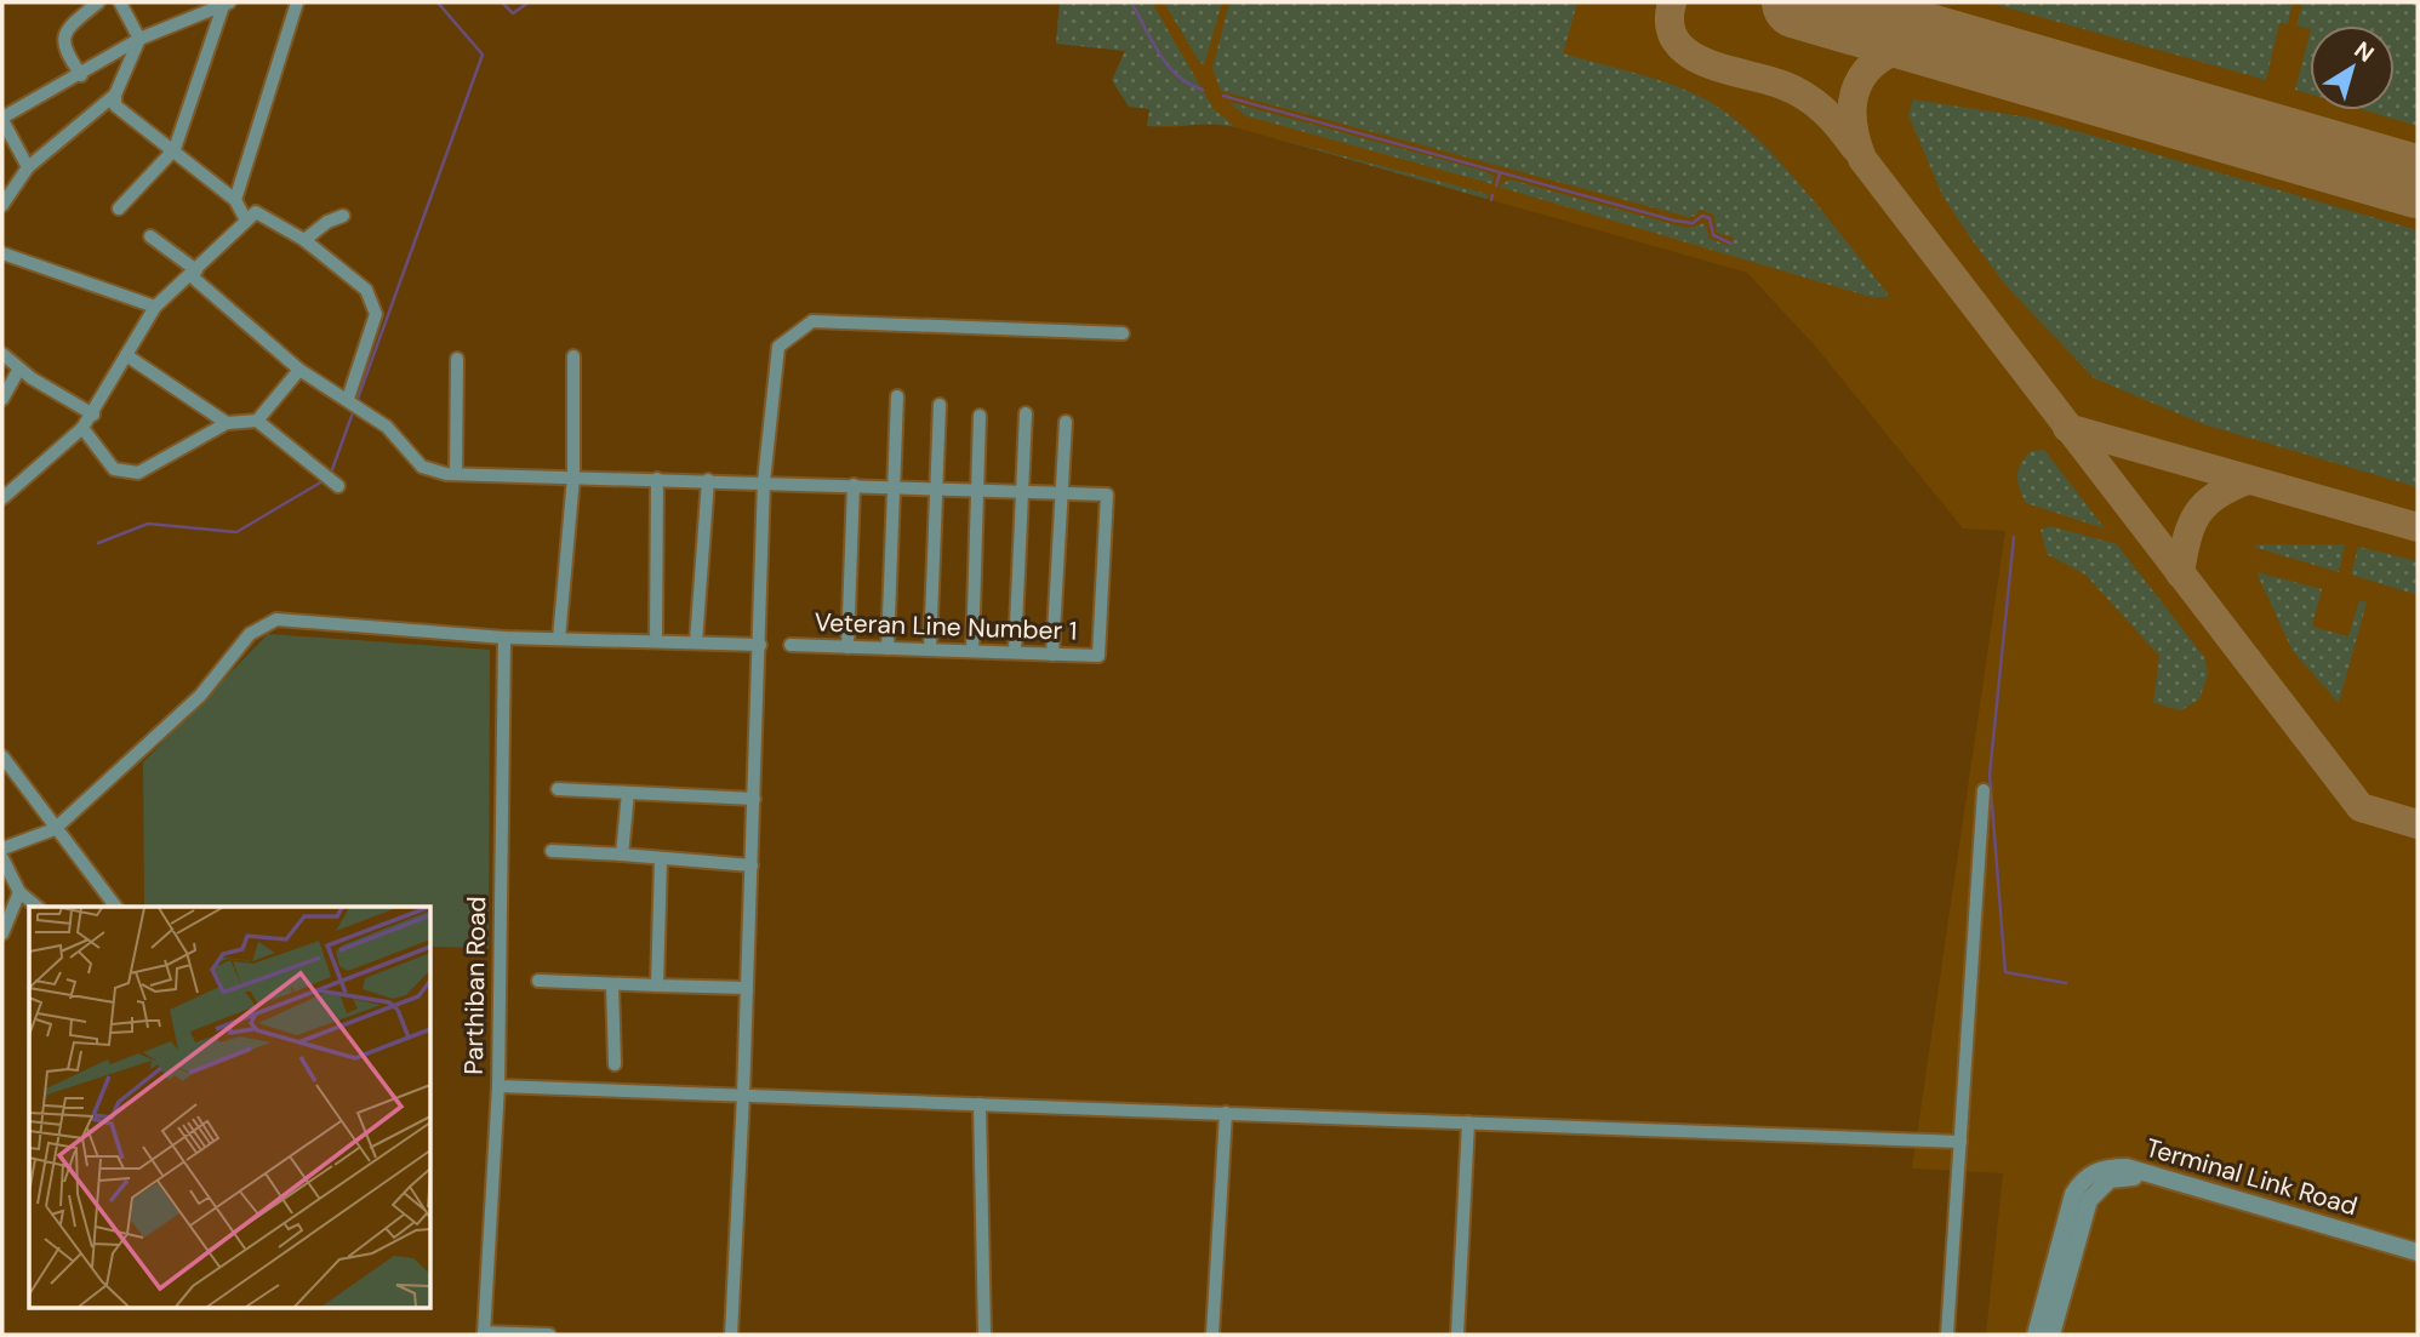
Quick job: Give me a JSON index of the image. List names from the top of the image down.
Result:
{
  "streets": {
    "street": ["Veteran Line Number 1", "Parthiban Road", "Terminal Link Road"]
  },
  "north": "top right"
}
